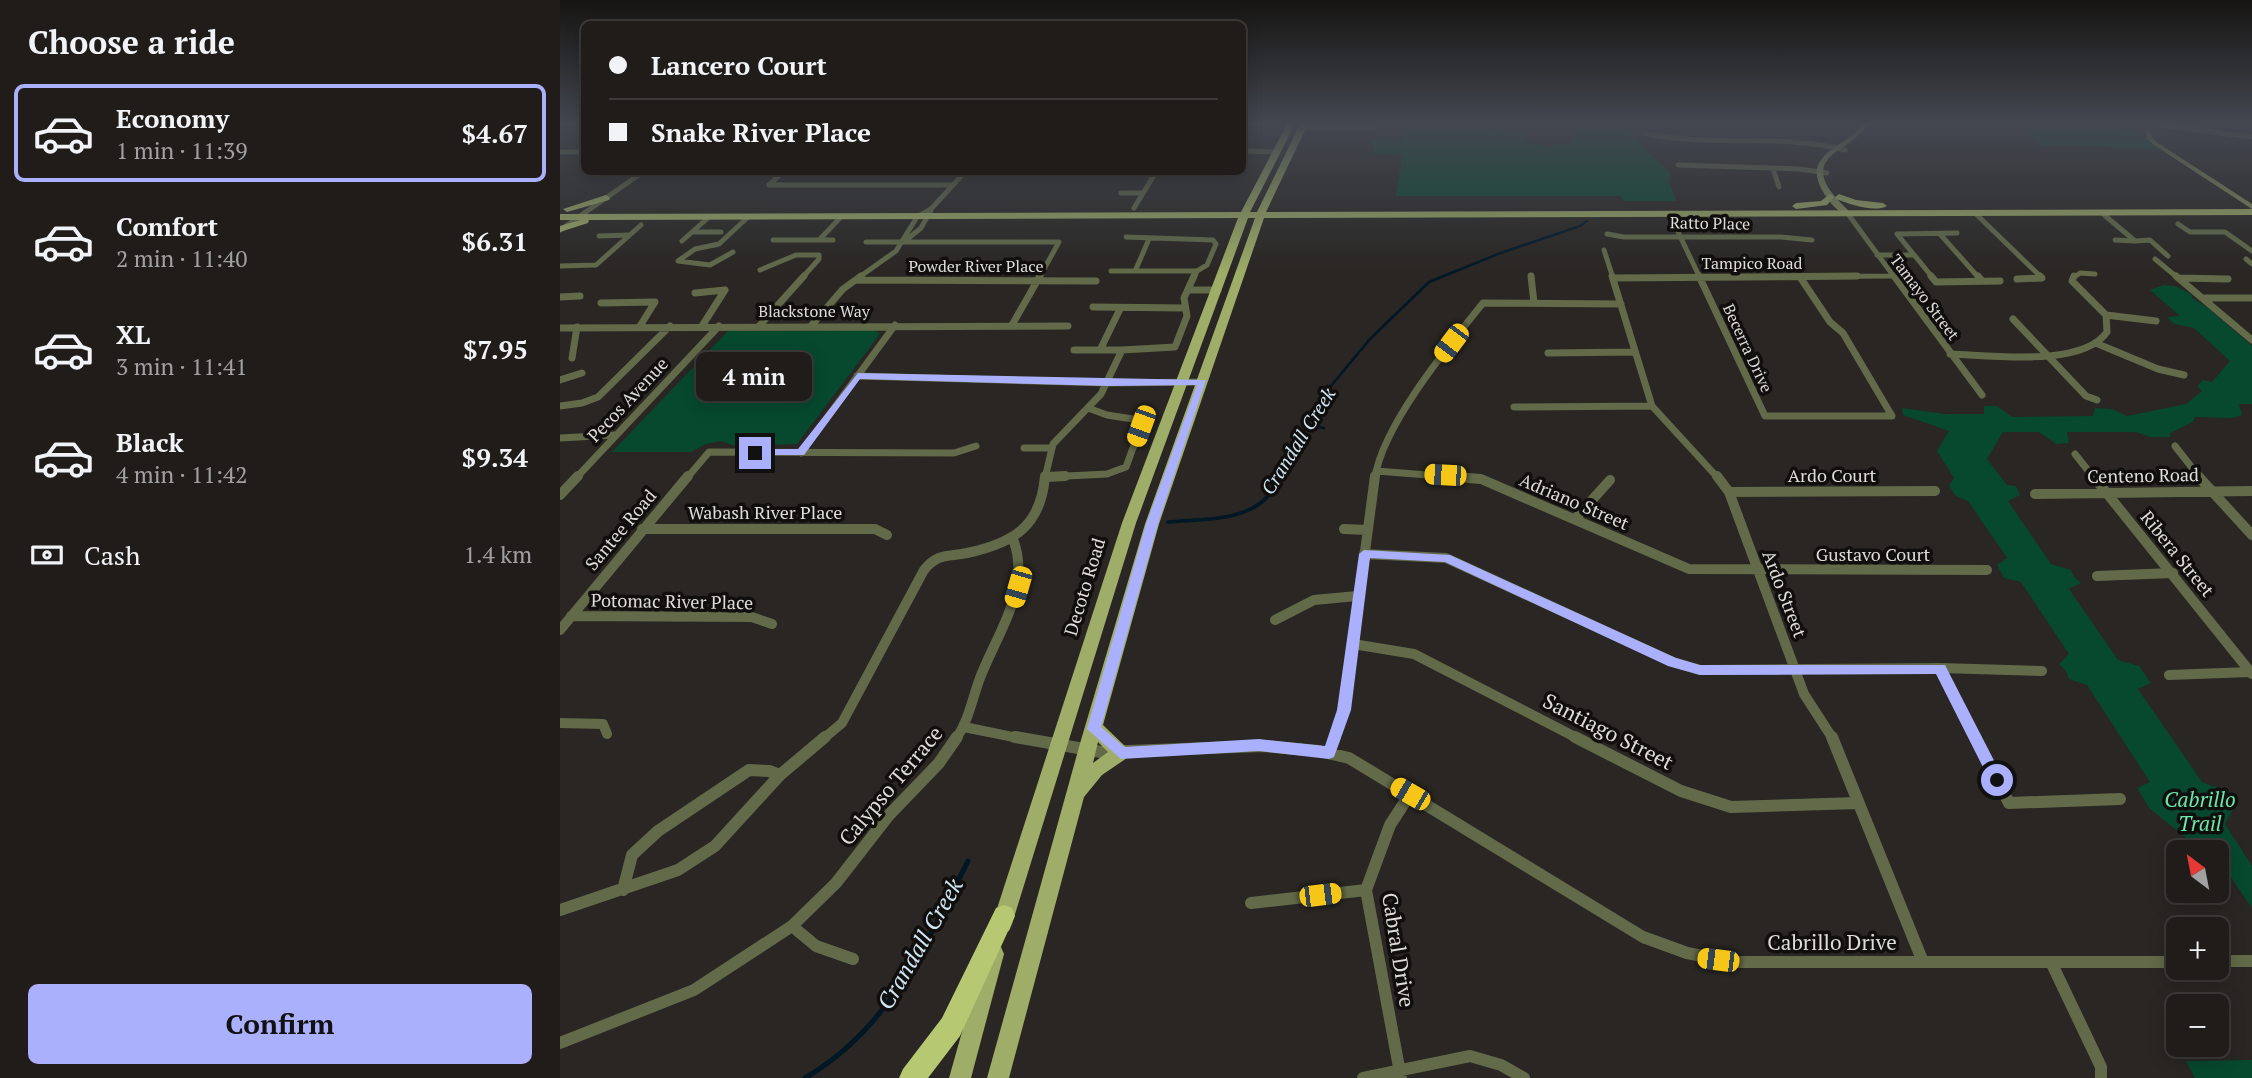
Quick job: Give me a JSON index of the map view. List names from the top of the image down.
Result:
{
  "streets": {
    "main road": ["Decoto Road"],
    "street": [
      "Ratto Place",
      "Tampico Road",
      "Powder River Place",
      "Tamayo Street",
      "Blackstone Way",
      "Becerra Drive",
      "Pecos Avenue",
      "Ardo Court",
      "Centeno Road",
      "Adriano Street",
      "Wabash River Place",
      "Santee Road",
      "Ribera Street",
      "Gustavo Court",
      "Ardo Street",
      "Potomac River Place",
      "Santiago Street",
      "Calypso Terrace",
      "Cabrillo Drive",
      "Cabral Drive"
    ]
  },
  "crossings": [
    ["Ratto Place", "Becerra Drive"],
    ["Tampico Road", "Tamayo Street"],
    ["Tampico Road", "Becerra Drive"],
    ["Tampico Road", "Ardo Street"],
    ["Blackstone Way", "Pecos Avenue"],
    ["Ardo Court", "Ardo Street"],
    ["Centeno Road", "Ribera Street"],
    ["Adriano Street", "Gustavo Court"],
    ["Adriano Street", "Ardo Street"],
    ["Wabash River Place", "Santee Road"],
    ["Santee Road", "Potomac River Place"],
    ["Gustavo Court", "Ardo Street"],
    ["Decoto Road", "Cabrillo Drive"],
    ["Ardo Street", "Santiago Street"],
    ["Ardo Street", "Cabrillo Drive"],
    ["Calypso Terrace", "Cabrillo Drive"],
    ["Cabrillo Drive", "Cabral Drive"]
  ],
  "water": ["Crandall Creek"],
  "parks": ["Cabrillo Trail"],
  "north": "top left",
  "page": {
    "heading": "Choose a ride",
    "banner": ["Lancero Court", "Snake River Place"],
    "list": [
      {
        "name": "Economy",
        "note": "1 min · 11:39",
        "value": "$4.67"
      },
      {
        "name": "Comfort",
        "note": "2 min · 11:40",
        "value": "$6.31"
      },
      {
        "name": "XL",
        "note": "3 min · 11:41",
        "value": "$7.95"
      },
      {
        "name": "Black",
        "note": "4 min · 11:42",
        "value": "$9.34"
      }
    ],
    "bubble": "4 min",
    "pay": ["Cash", "1.4 km"],
    "map_buttons": ["+", "−"],
    "buttons": "Confirm"
  }
}
